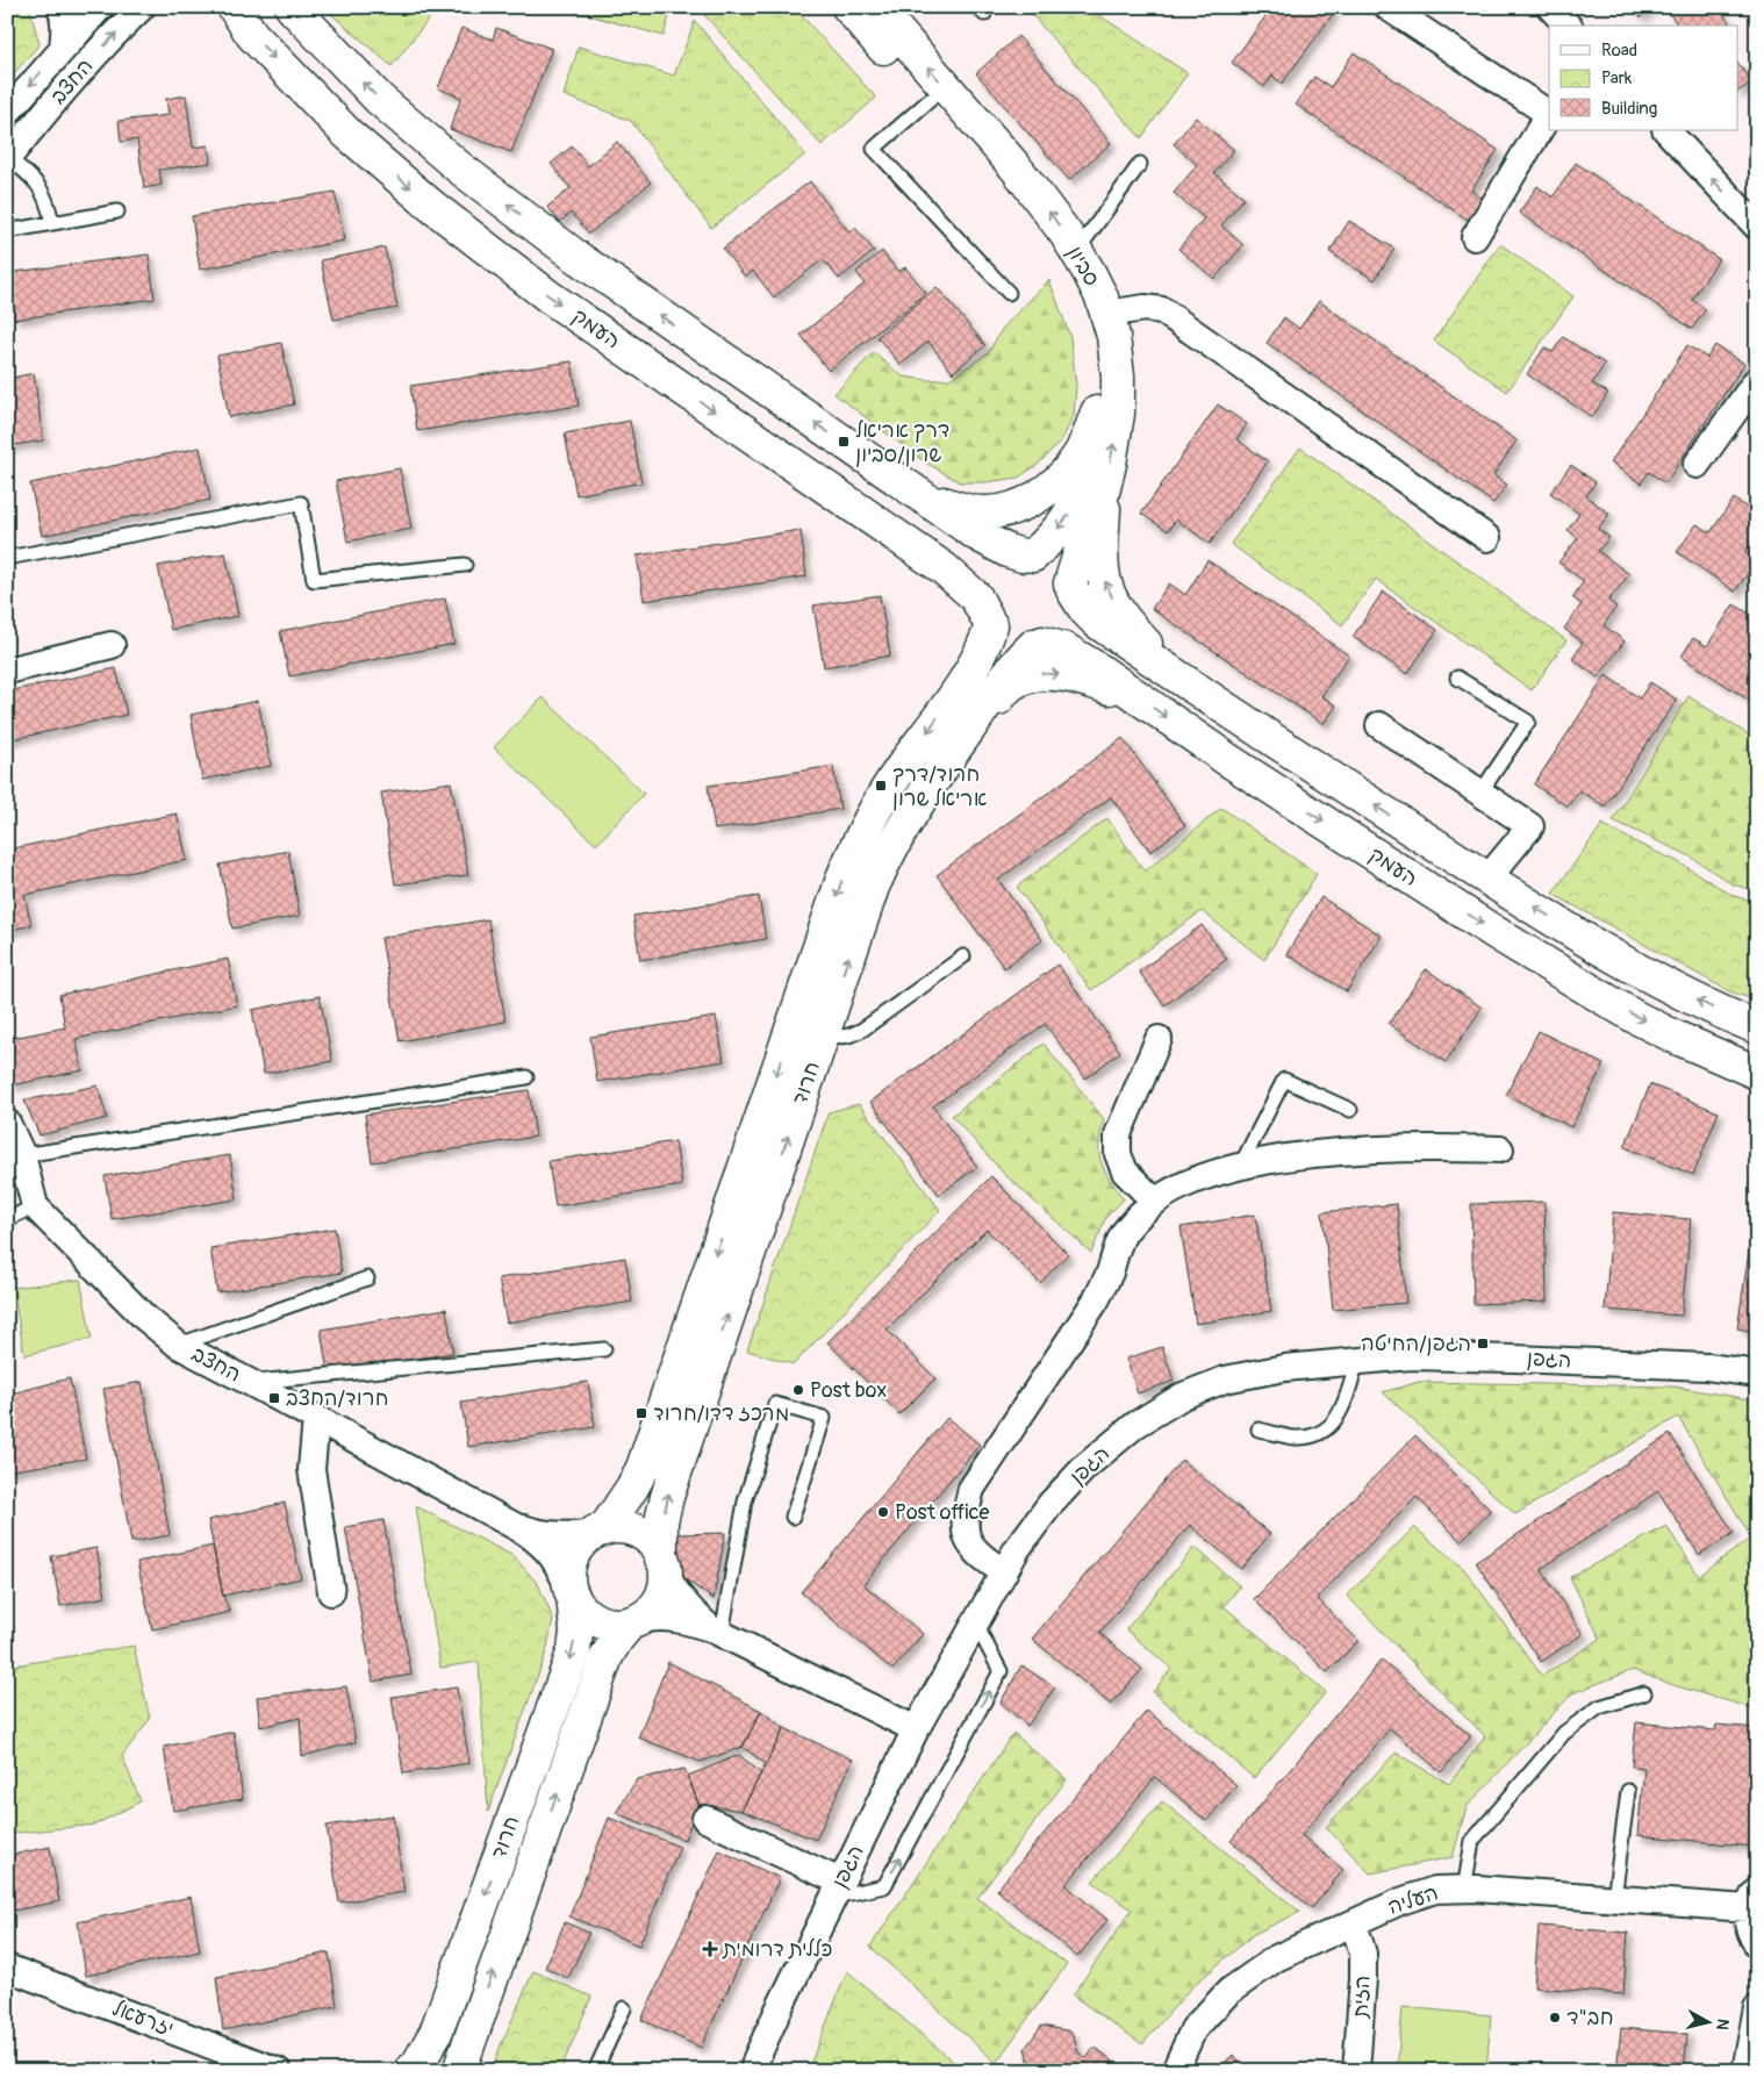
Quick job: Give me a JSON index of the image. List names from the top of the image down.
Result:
{
  "streets": {
    "street": [
      "החצב",
      "סביון",
      "העמק",
      "חרוד",
      "הגפן",
      "העליה",
      "הזית",
      "יזרעאל"
    ]
  },
  "crossings": [
    ["החצב", "חרוד"],
    ["סביון", "העמק"],
    ["סביון", "חרוד"],
    ["העמק", "חרוד"],
    ["העליה", "הזית"]
  ],
  "places": {
    "transit": [
      "דרך אריאל שרון/סביון",
      "חרוד/דרך אריאל שרון",
      "הגפן/החיטה",
      "חרוד/החצב",
      "מרכז דדו/חרוד"
    ],
    "other": ["Post box", "Post office", "חב\"ד"],
    "health": ["כללית דרומית"]
  },
  "legend": ["Road", "Park", "Building"],
  "north": "right"
}
